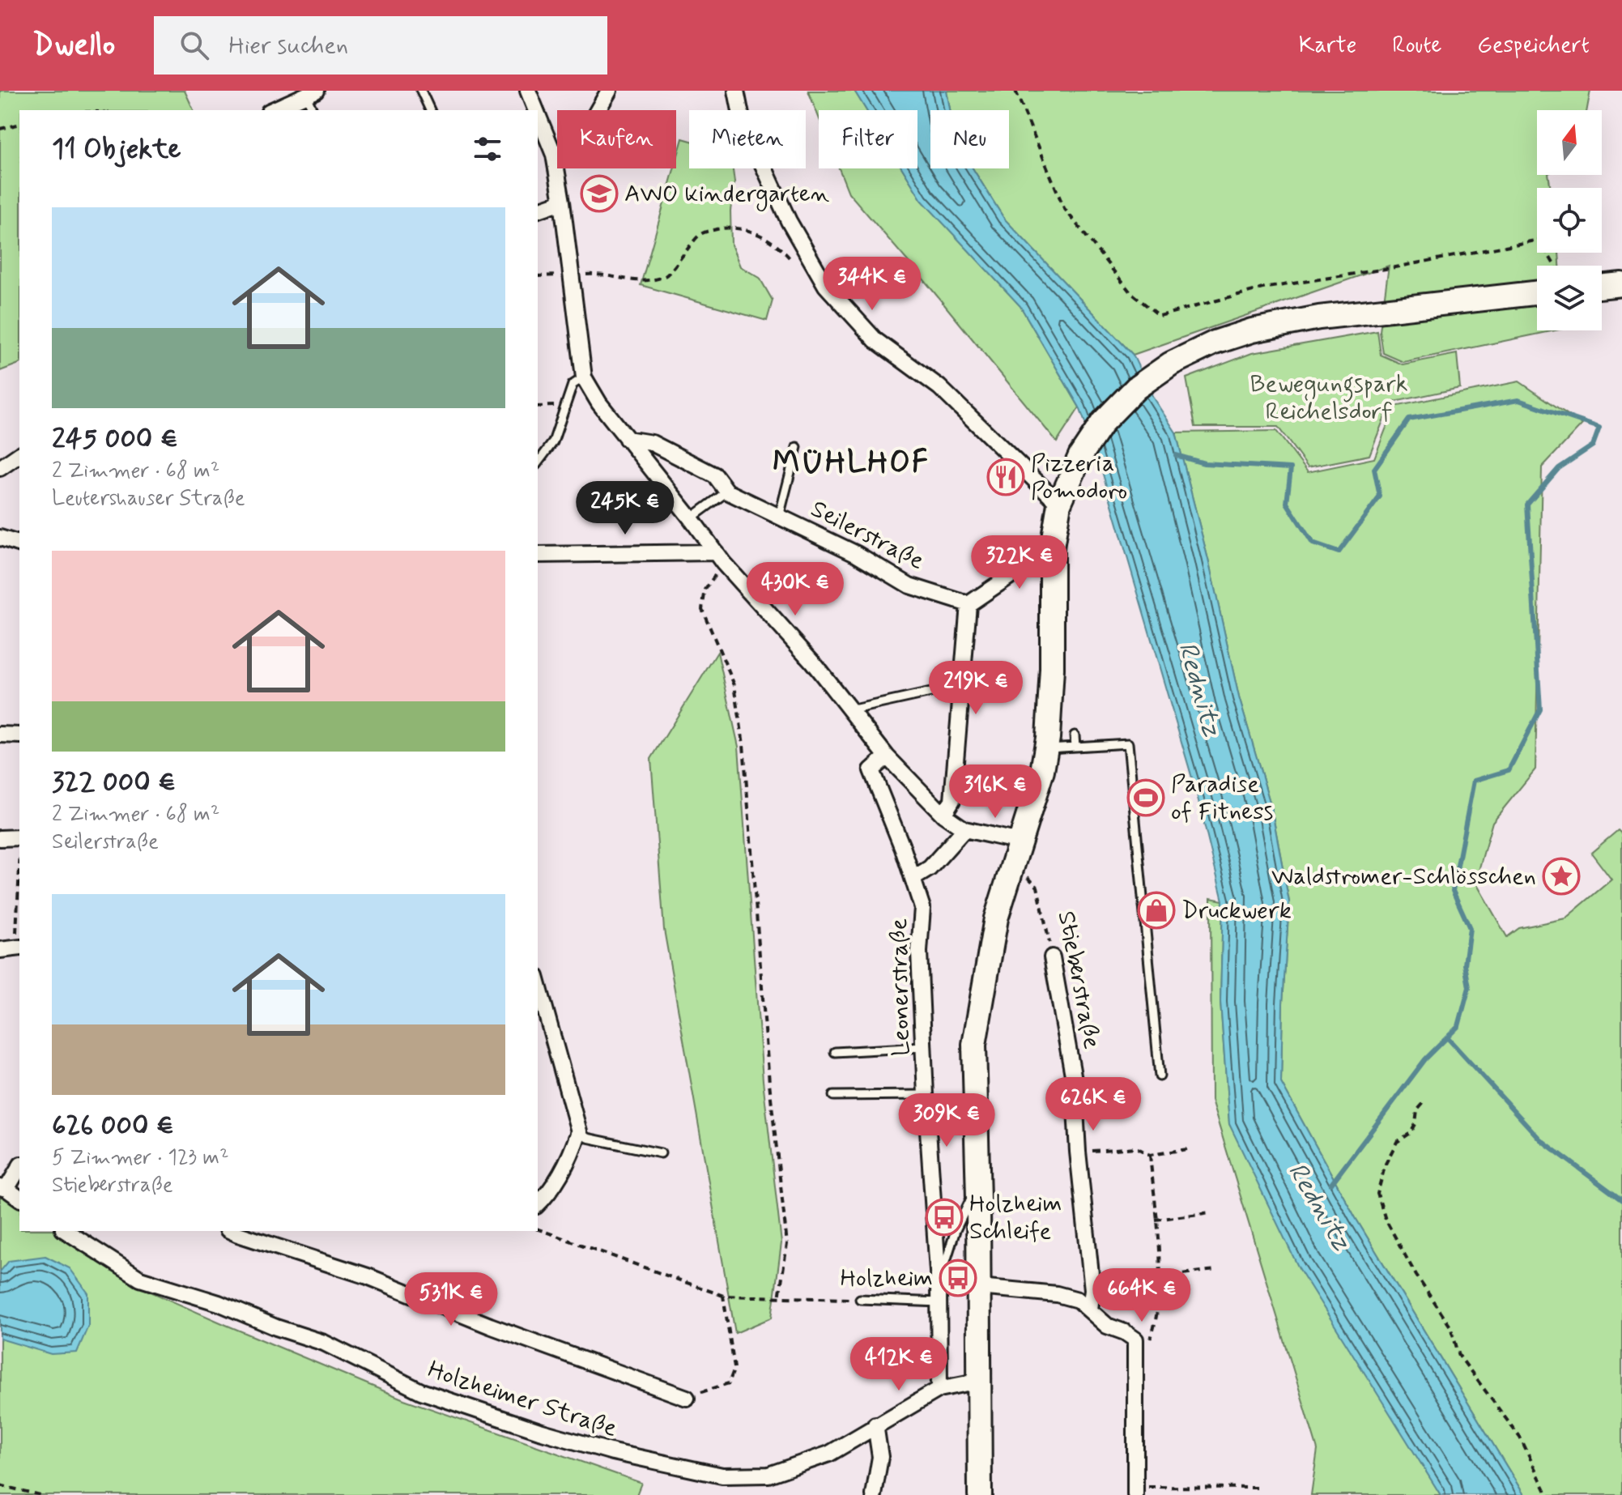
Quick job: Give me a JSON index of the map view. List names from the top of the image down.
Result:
{
  "streets": {
    "street": [
      "Seilerstraße",
      "Stieberstraße",
      "Leonerstraße",
      "Holzheimer Straße"
    ]
  },
  "crossings": [
    ["Leonerstraße", "Holzheimer Straße"]
  ],
  "districts": ["MÜHLHOF"],
  "water": ["Rednitz"],
  "parks": ["Bewegungspark Reichelsdorf"],
  "places": {
    "school or university": ["AWO kindergarten"],
    "restaurant": ["Pizzeria Pomodoro"],
    "sports": ["Paradise of Fitness"],
    "place": ["Waldstromer-Schlösschen"],
    "shop": ["Druckwerk"],
    "bus stop": ["Holzheim Schleife", "Holzheim"]
  },
  "north": "top",
  "page": {
    "header": "Dwello",
    "search": "Hier suchen",
    "nav": ["Karte", "Route", "Gespeichert"],
    "chip": [
      "Kaufen",
      "Mieten",
      "Filter",
      "Neu"
    ],
    "heading": "11 Objekte",
    "list": [
      {
        "name": "245 000 €",
        "note": "2 Zimmer · 68 m² · Leutershauser Straße"
      },
      {
        "name": "322 000 €",
        "note": "2 Zimmer · 68 m² · Seilerstraße"
      },
      {
        "name": "626 000 €",
        "note": "5 Zimmer · 123 m² · Stieberstraße"
      }
    ],
    "price": [
      "344K €",
      "245K €",
      "322K €",
      "430K €",
      "219K €",
      "316K €",
      "626K €",
      "309K €",
      "664K €",
      "531K €",
      "412K €"
    ]
  }
}
